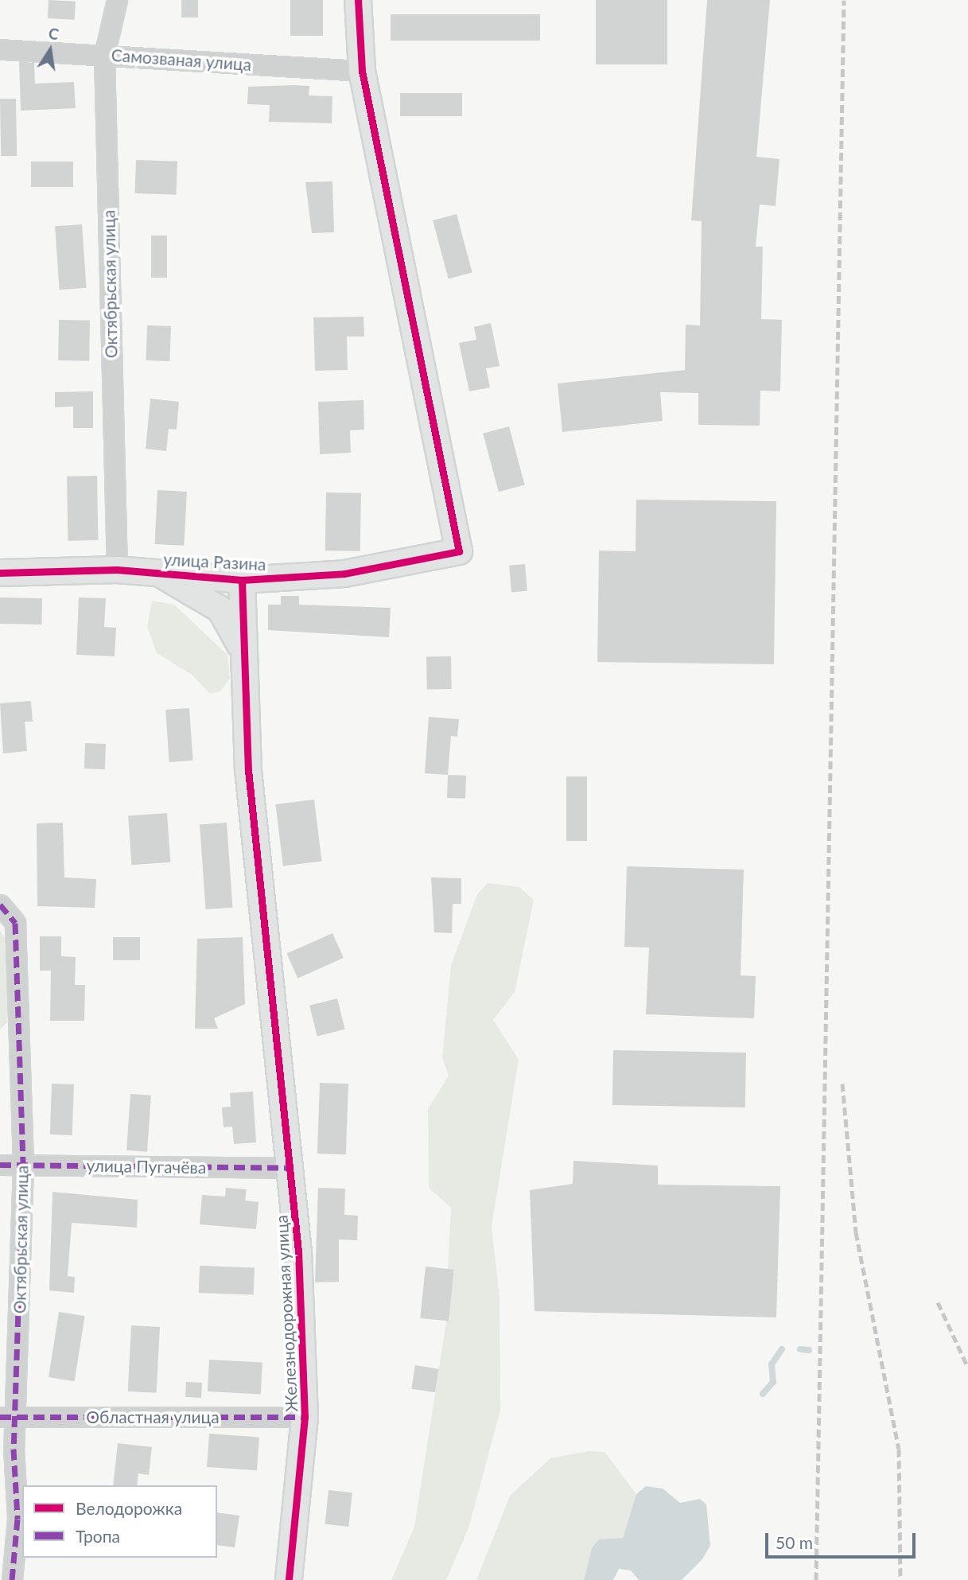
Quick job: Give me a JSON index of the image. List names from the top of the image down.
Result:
{
  "streets": {
    "street": [
      "Самозваная улица",
      "Октябрьская улица",
      "улица Разина",
      "улица Пугачёва",
      "Железнодорожная улица",
      "Областная улица"
    ]
  },
  "crossings": [
    ["Самозваная улица", "Октябрьская улица"],
    ["Самозваная улица", "улица Разина"],
    ["Октябрьская улица", "улица Разина"],
    ["Октябрьская улица", "улица Пугачёва"],
    ["Октябрьская улица", "Областная улица"],
    ["улица Разина", "Железнодорожная улица"],
    ["улица Пугачёва", "Железнодорожная улица"],
    ["Железнодорожная улица", "Областная улица"]
  ],
  "legend": ["Велодорожка", "Тропа"],
  "scale_bar": "50 m",
  "north": "top"
}
